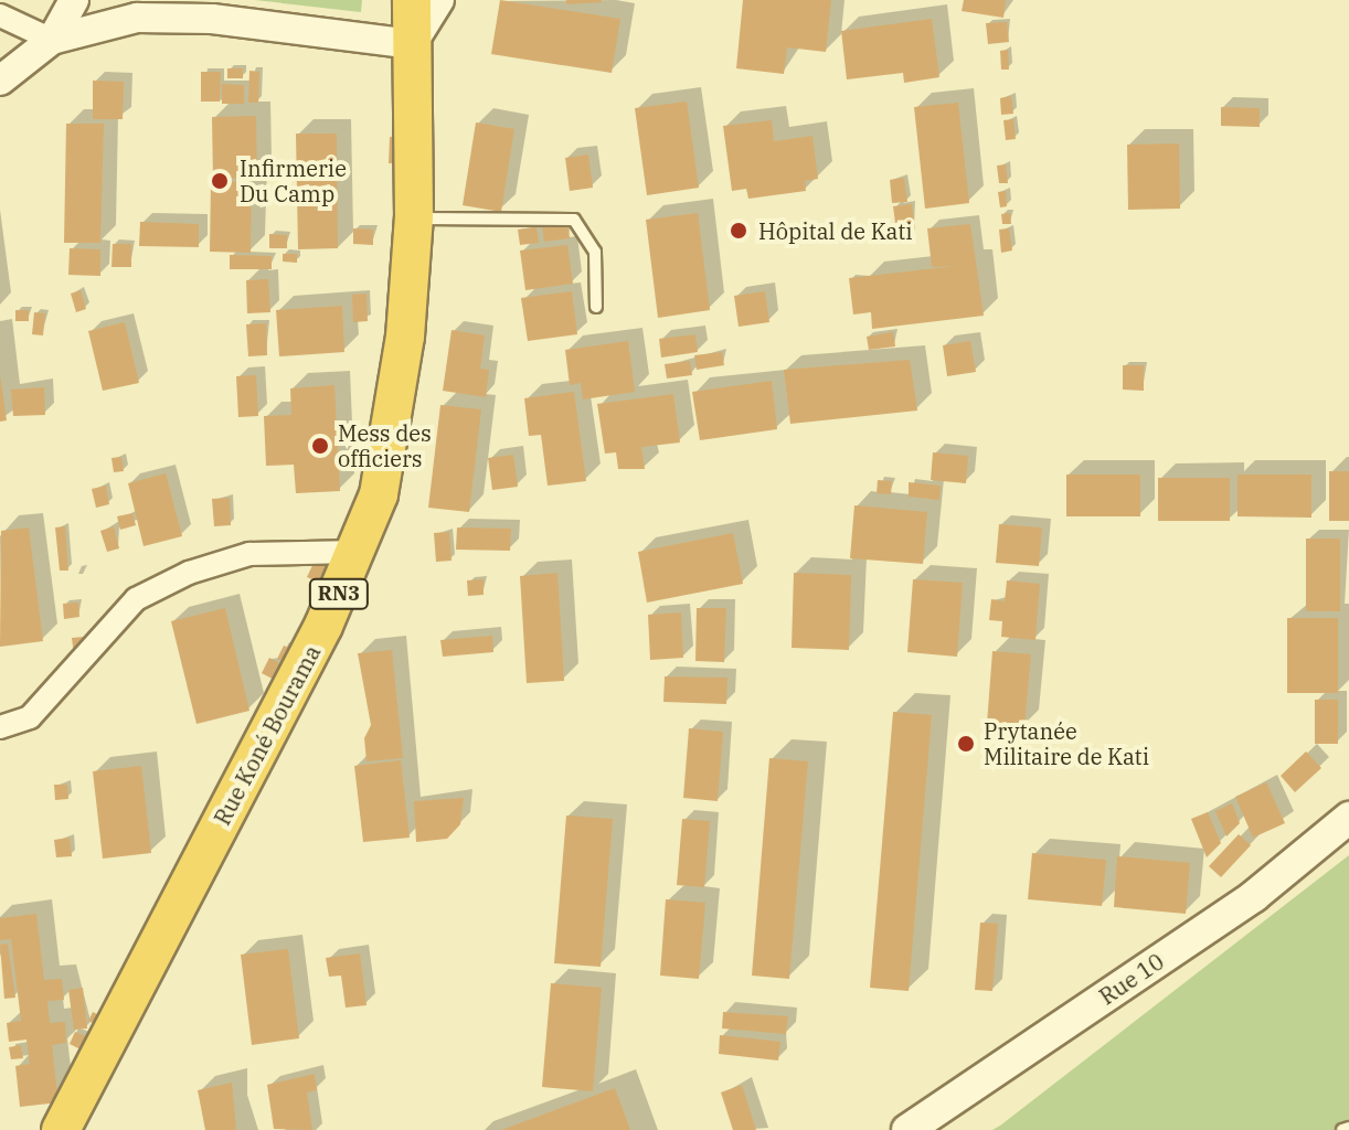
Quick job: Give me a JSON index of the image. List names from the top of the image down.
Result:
{
  "streets": {
    "highway": ["RN3", "Rue Koné Bourama"],
    "main road": ["Rue 10"]
  },
  "places": [
    "Infirmerie Du Camp",
    "Hôpital de Kati",
    "Mess des officiers",
    "Prytanée Militaire de Kati"
  ]
}
